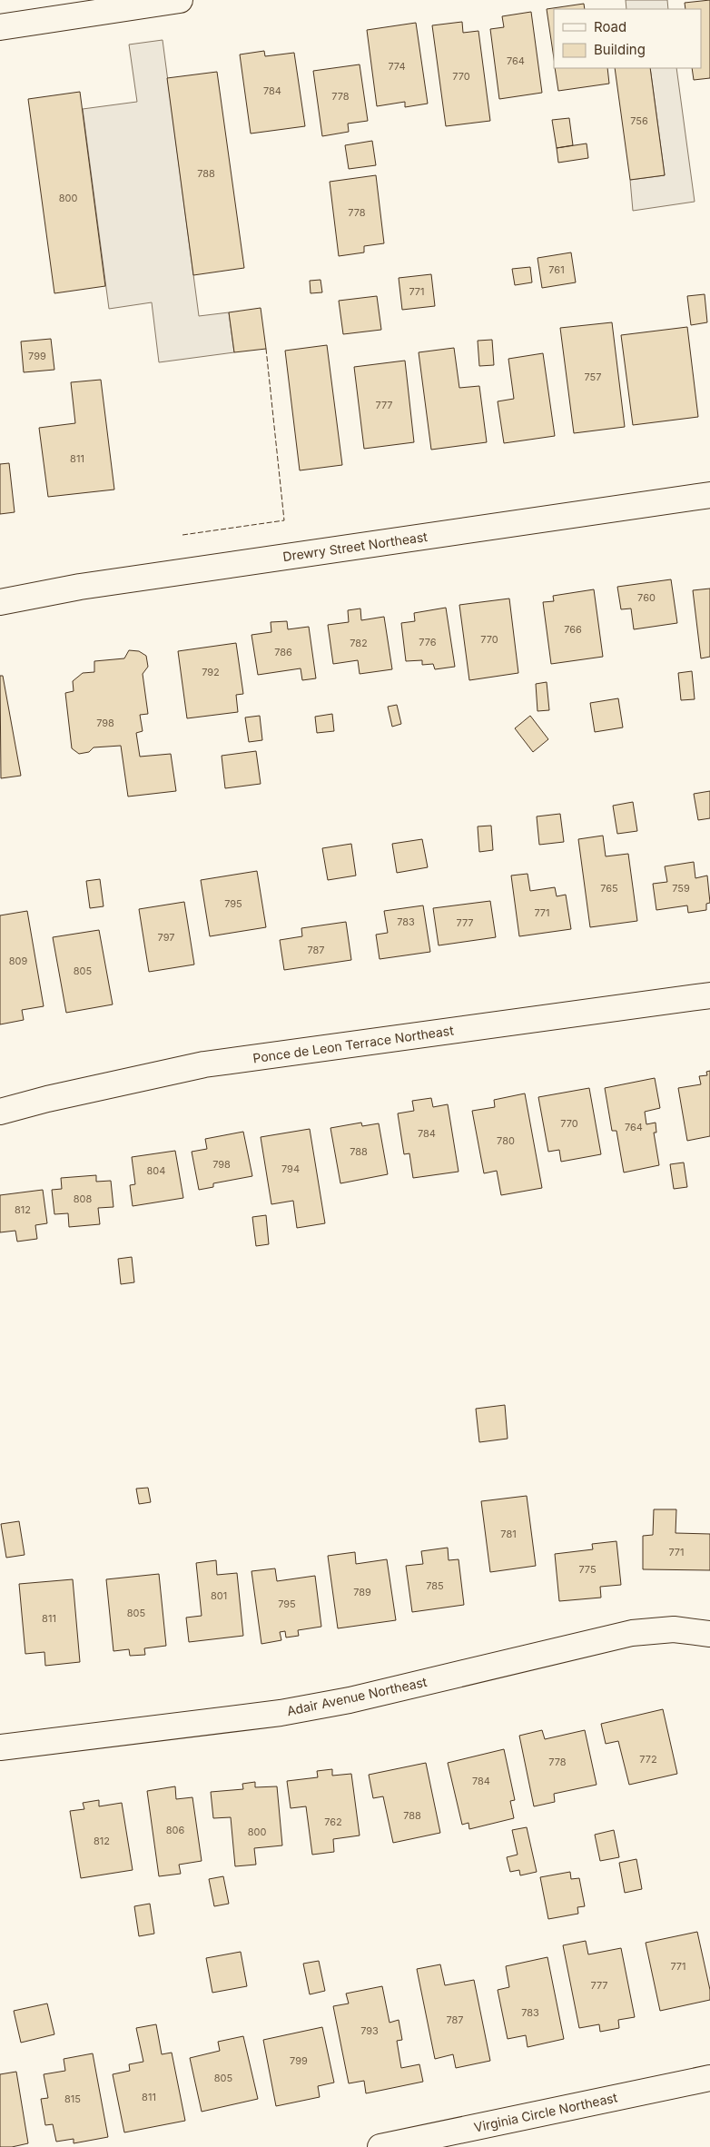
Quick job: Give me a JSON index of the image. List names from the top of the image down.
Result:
{
  "streets": {
    "street": [
      "Drewry Street Northeast",
      "Ponce de Leon Terrace Northeast",
      "Adair Avenue Northeast",
      "Virginia Circle Northeast"
    ]
  },
  "house_numbers": [
    "764",
    "774",
    "770",
    "784",
    "778",
    "756",
    "788",
    "800",
    "778",
    "761",
    "771",
    "799",
    "757",
    "777",
    "811",
    "760",
    "766",
    "770",
    "776",
    "782",
    "786",
    "792",
    "798",
    "765",
    "759",
    "795",
    "771",
    "783",
    "777",
    "797",
    "787",
    "809",
    "805",
    "770",
    "764",
    "784",
    "780",
    "788",
    "798",
    "794",
    "804",
    "808",
    "812",
    "781",
    "771",
    "775",
    "785",
    "789",
    "801",
    "795",
    "805",
    "811",
    "772",
    "778",
    "784",
    "788",
    "762",
    "806",
    "800",
    "812",
    "771",
    "777",
    "783",
    "787",
    "793",
    "799",
    "805",
    "811",
    "815"
  ],
  "legend": ["Road", "Building"]
}
